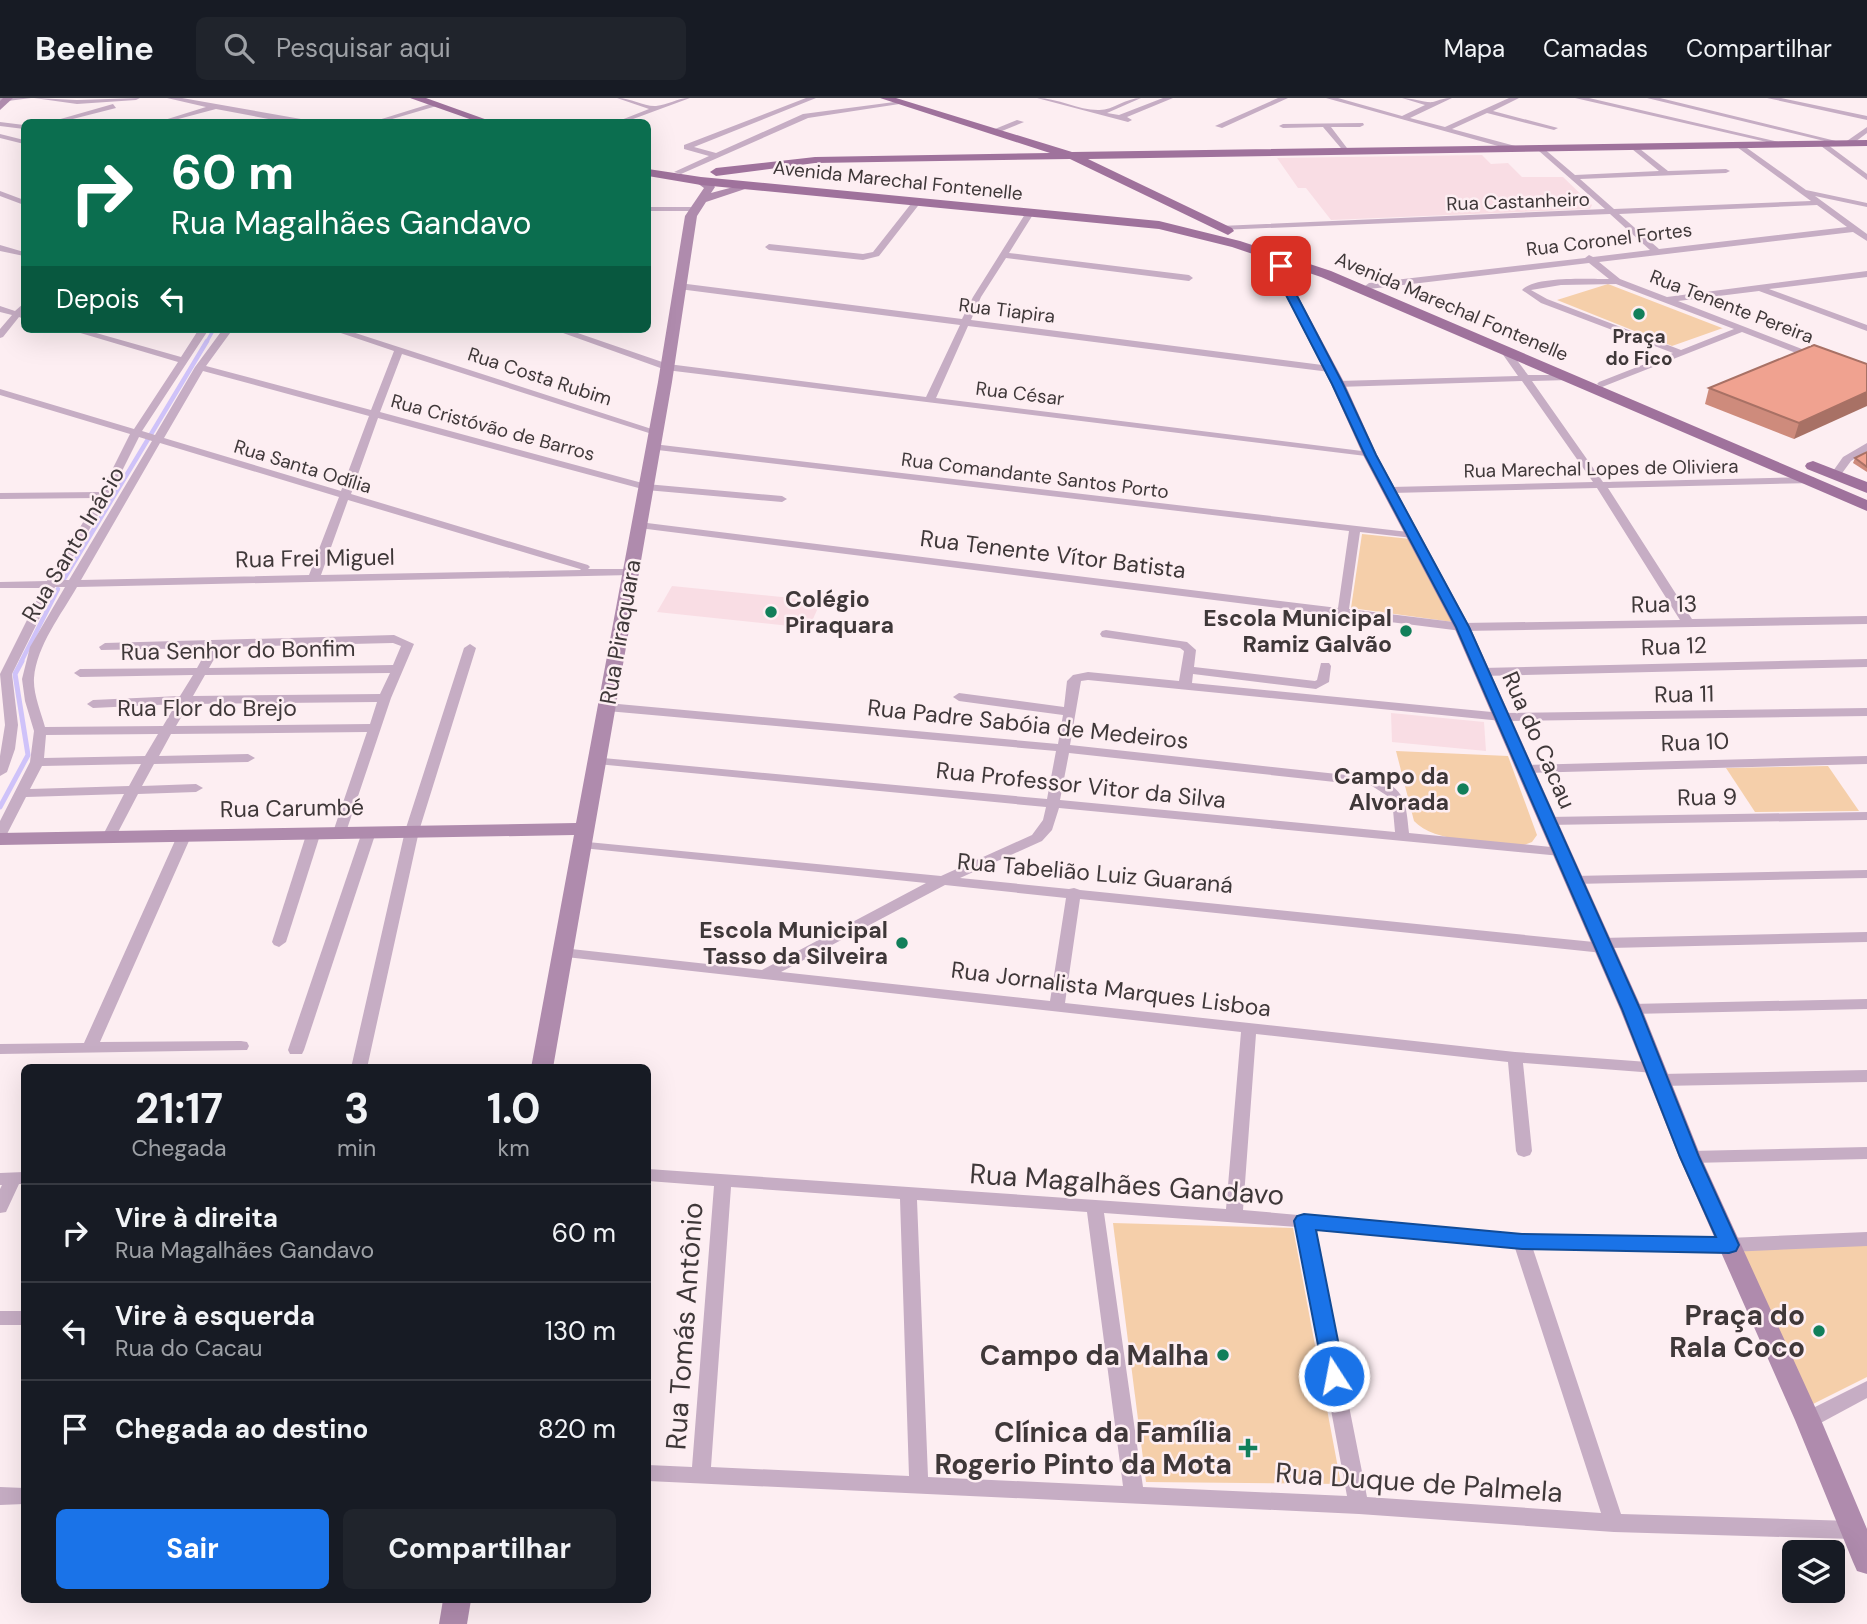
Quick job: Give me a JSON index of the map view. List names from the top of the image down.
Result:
{
  "streets": {
    "main road": [
      "Avenida Marechal Fontenelle",
      "Rua Piraquara",
      "Rua do Cacau",
      "Rua Carumbé"
    ],
    "street": [
      "Rua Castanheiro",
      "Rua Coronel Fortes",
      "Rua Tenente Pereira",
      "Rua Tiapira",
      "Rua Costa Rubim",
      "Rua César",
      "Rua Cristóvão de Barros",
      "Rua Santa Odília",
      "Rua Marechal Lopes de Oliviera",
      "Rua Comandante Santos Porto",
      "Rua Santo Inácio",
      "Rua Tenente Vítor Batista",
      "Rua Frei Miguel",
      "Rua 13",
      "Rua 12",
      "Rua Senhor do Bonfim",
      "Rua 11",
      "Rua Flor do Brejo",
      "Rua Padre Sabóia de Medeiros",
      "Rua 10",
      "Rua Professor Vitor da Silva",
      "Rua 9",
      "Rua Tabelião Luiz Guaraná",
      "Rua Jornalista Marques Lisboa",
      "Rua Magalhães Gandavo",
      "Rua Tomás Antônio",
      "Rua Duque de Palmela"
    ]
  },
  "crossings": [
    ["Avenida Marechal Fontenelle", "Rua Castanheiro"],
    ["Avenida Marechal Fontenelle", "Rua Coronel Fortes"],
    ["Avenida Marechal Fontenelle", "Rua Tiapira"],
    ["Avenida Marechal Fontenelle", "Rua Marechal Lopes de Oliviera"],
    ["Avenida Marechal Fontenelle", "Rua Piraquara"],
    ["Avenida Marechal Fontenelle", "Rua do Cacau"],
    ["Rua Coronel Fortes", "Rua Tenente Pereira"],
    ["Rua Tiapira", "Rua Piraquara"],
    ["Rua Tiapira", "Rua do Cacau"],
    ["Rua Costa Rubim", "Rua Comandante Santos Porto"],
    ["Rua Costa Rubim", "Rua Piraquara"],
    ["Rua César", "Rua Piraquara"],
    ["Rua César", "Rua do Cacau"],
    ["Rua Cristóvão de Barros", "Rua Santo Inácio"],
    ["Rua Cristóvão de Barros", "Rua Piraquara"],
    ["Rua Santa Odília", "Rua Santo Inácio"],
    ["Rua Santa Odília", "Rua Frei Miguel"],
    ["Rua Marechal Lopes de Oliviera", "Rua do Cacau"],
    ["Rua Comandante Santos Porto", "Rua Piraquara"],
    ["Rua Comandante Santos Porto", "Rua do Cacau"],
    ["Rua Santo Inácio", "Rua Frei Miguel"],
    ["Rua Santo Inácio", "Rua Flor do Brejo"],
    ["Rua Tenente Vítor Batista", "Rua 13"],
    ["Rua Tenente Vítor Batista", "Rua Piraquara"],
    ["Rua Tenente Vítor Batista", "Rua do Cacau"],
    ["Rua Frei Miguel", "Rua Piraquara"],
    ["Rua 13", "Rua do Cacau"],
    ["Rua Piraquara", "Rua Padre Sabóia de Medeiros"],
    ["Rua Piraquara", "Rua Professor Vitor da Silva"],
    ["Rua Piraquara", "Rua Carumbé"],
    ["Rua Piraquara", "Rua Tabelião Luiz Guaraná"],
    ["Rua Piraquara", "Rua Jornalista Marques Lisboa"],
    ["Rua 12", "Rua do Cacau"],
    ["Rua 11", "Rua do Cacau"],
    ["Rua Padre Sabóia de Medeiros", "Rua Professor Vitor da Silva"],
    ["Rua do Cacau", "Rua 10"],
    ["Rua do Cacau", "Rua Professor Vitor da Silva"],
    ["Rua do Cacau", "Rua 9"],
    ["Rua do Cacau", "Rua Tabelião Luiz Guaraná"],
    ["Rua do Cacau", "Rua Jornalista Marques Lisboa"],
    ["Rua do Cacau", "Rua Magalhães Gandavo"],
    ["Rua Carumbé", "Rua Tabelião Luiz Guaraná"],
    ["Rua Magalhães Gandavo", "Rua Tomás Antônio"],
    ["Rua Tomás Antônio", "Rua Duque de Palmela"]
  ],
  "places": {
    "other": [
      "Praça do Fico",
      "Colégio Piraquara",
      "Escola Municipal Ramiz Galvão",
      "Campo da Alvorada",
      "Escola Municipal Tasso da Silveira",
      "Praça do Rala Coco",
      "Campo da Malha"
    ],
    "health": ["Clínica da Família Rogerio Pinto da Mota"]
  },
  "page": {
    "header": "Beeline",
    "search": "Pesquisar aqui",
    "nav": ["Mapa", "Camadas", "Compartilhar"],
    "turn": ["60 m", "Rua Magalhães Gandavo"],
    "then": "Depois",
    "eta": [
      "21:17",
      "Chegada",
      "3",
      "min",
      "1.0",
      "km"
    ],
    "list": [
      {
        "name": "Vire à direita",
        "note": "Rua Magalhães Gandavo",
        "value": "60 m"
      },
      {
        "name": "Vire à esquerda",
        "note": "Rua do Cacau",
        "value": "130 m"
      },
      {
        "name": "Chegada ao destino",
        "value": "820 m"
      }
    ],
    "buttons": ["Sair", "Compartilhar"]
  }
}
